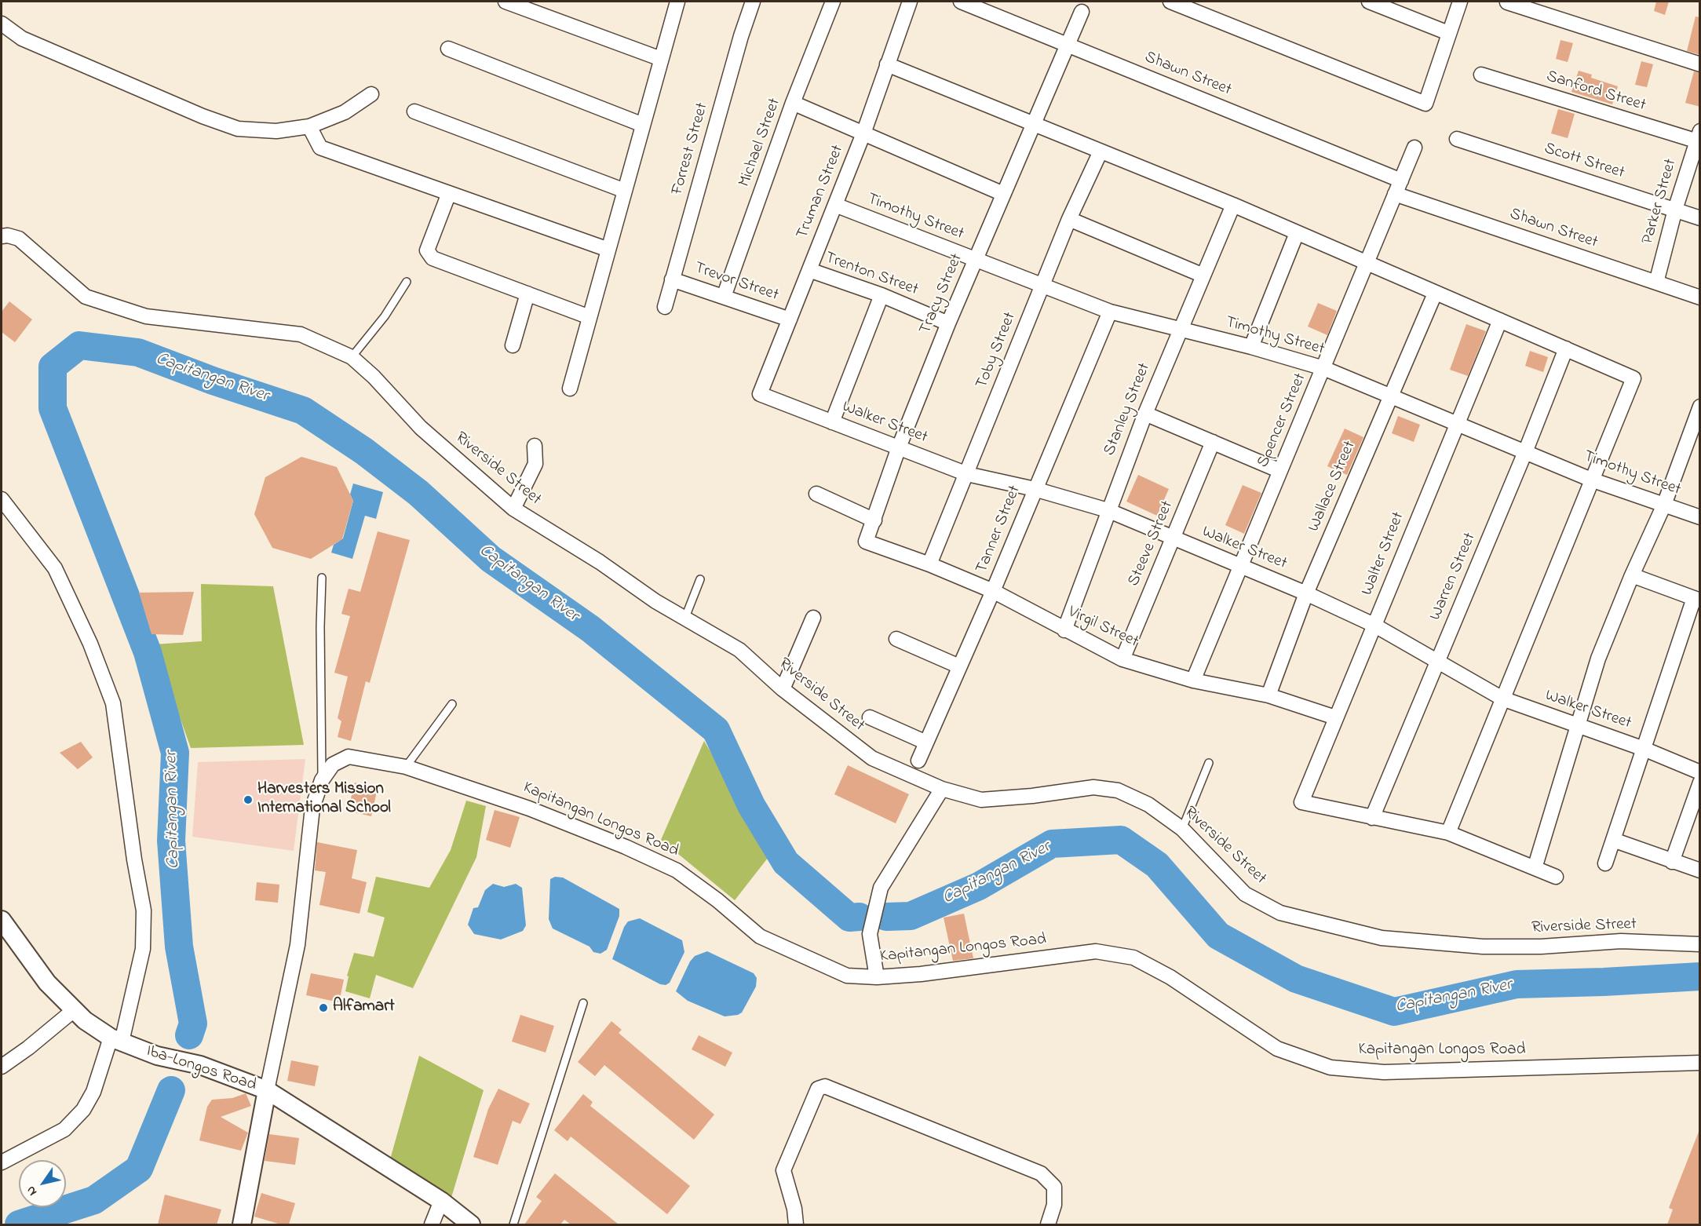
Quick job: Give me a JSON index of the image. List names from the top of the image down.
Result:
{
  "streets": {
    "street": [
      "Shawn Street",
      "Sanford Street",
      "Michael Street",
      "Forrest Street",
      "Scott Street",
      "Truman Street",
      "Parker Street",
      "Timothy Street",
      "Trenton Street",
      "Trevor Street",
      "Tracy Street",
      "Toby Street",
      "Stanley Street",
      "Spencer Street",
      "Walker Street",
      "Riverside Street",
      "Wallace Street",
      "Tanner Street",
      "Steeve Street",
      "Walter Street",
      "Warren Street",
      "Virgil Street",
      "Kapitangan Longos Road",
      "Iba-Longos Road"
    ]
  },
  "crossings": [
    ["Shawn Street", "Parker Street"],
    ["Shawn Street", "Tracy Street"],
    ["Shawn Street", "Spencer Street"],
    ["Sanford Street", "Parker Street"],
    ["Michael Street", "Trevor Street"],
    ["Forrest Street", "Trevor Street"],
    ["Scott Street", "Parker Street"],
    ["Truman Street", "Timothy Street"],
    ["Truman Street", "Trenton Street"],
    ["Truman Street", "Trevor Street"],
    ["Truman Street", "Walker Street"],
    ["Timothy Street", "Tracy Street"],
    ["Timothy Street", "Toby Street"],
    ["Timothy Street", "Stanley Street"],
    ["Timothy Street", "Spencer Street"],
    ["Timothy Street", "Wallace Street"],
    ["Timothy Street", "Tanner Street"],
    ["Timothy Street", "Walter Street"],
    ["Timothy Street", "Warren Street"],
    ["Trenton Street", "Tracy Street"],
    ["Tracy Street", "Walker Street"],
    ["Tracy Street", "Virgil Street"],
    ["Toby Street", "Walker Street"],
    ["Toby Street", "Virgil Street"],
    ["Stanley Street", "Walker Street"],
    ["Stanley Street", "Virgil Street"],
    ["Spencer Street", "Walker Street"],
    ["Spencer Street", "Virgil Street"],
    ["Walker Street", "Wallace Street"],
    ["Walker Street", "Tanner Street"],
    ["Walker Street", "Steeve Street"],
    ["Walker Street", "Walter Street"],
    ["Walker Street", "Warren Street"],
    ["Wallace Street", "Virgil Street"],
    ["Tanner Street", "Virgil Street"],
    ["Steeve Street", "Virgil Street"],
    ["Walter Street", "Warren Street"],
    ["Walter Street", "Virgil Street"],
    ["Kapitangan Longos Road", "Iba-Longos Road"]
  ],
  "water": ["Capitangan River"],
  "places": ["Harvesters Mission International School", "Alfamart"],
  "north": "bottom left"
}
